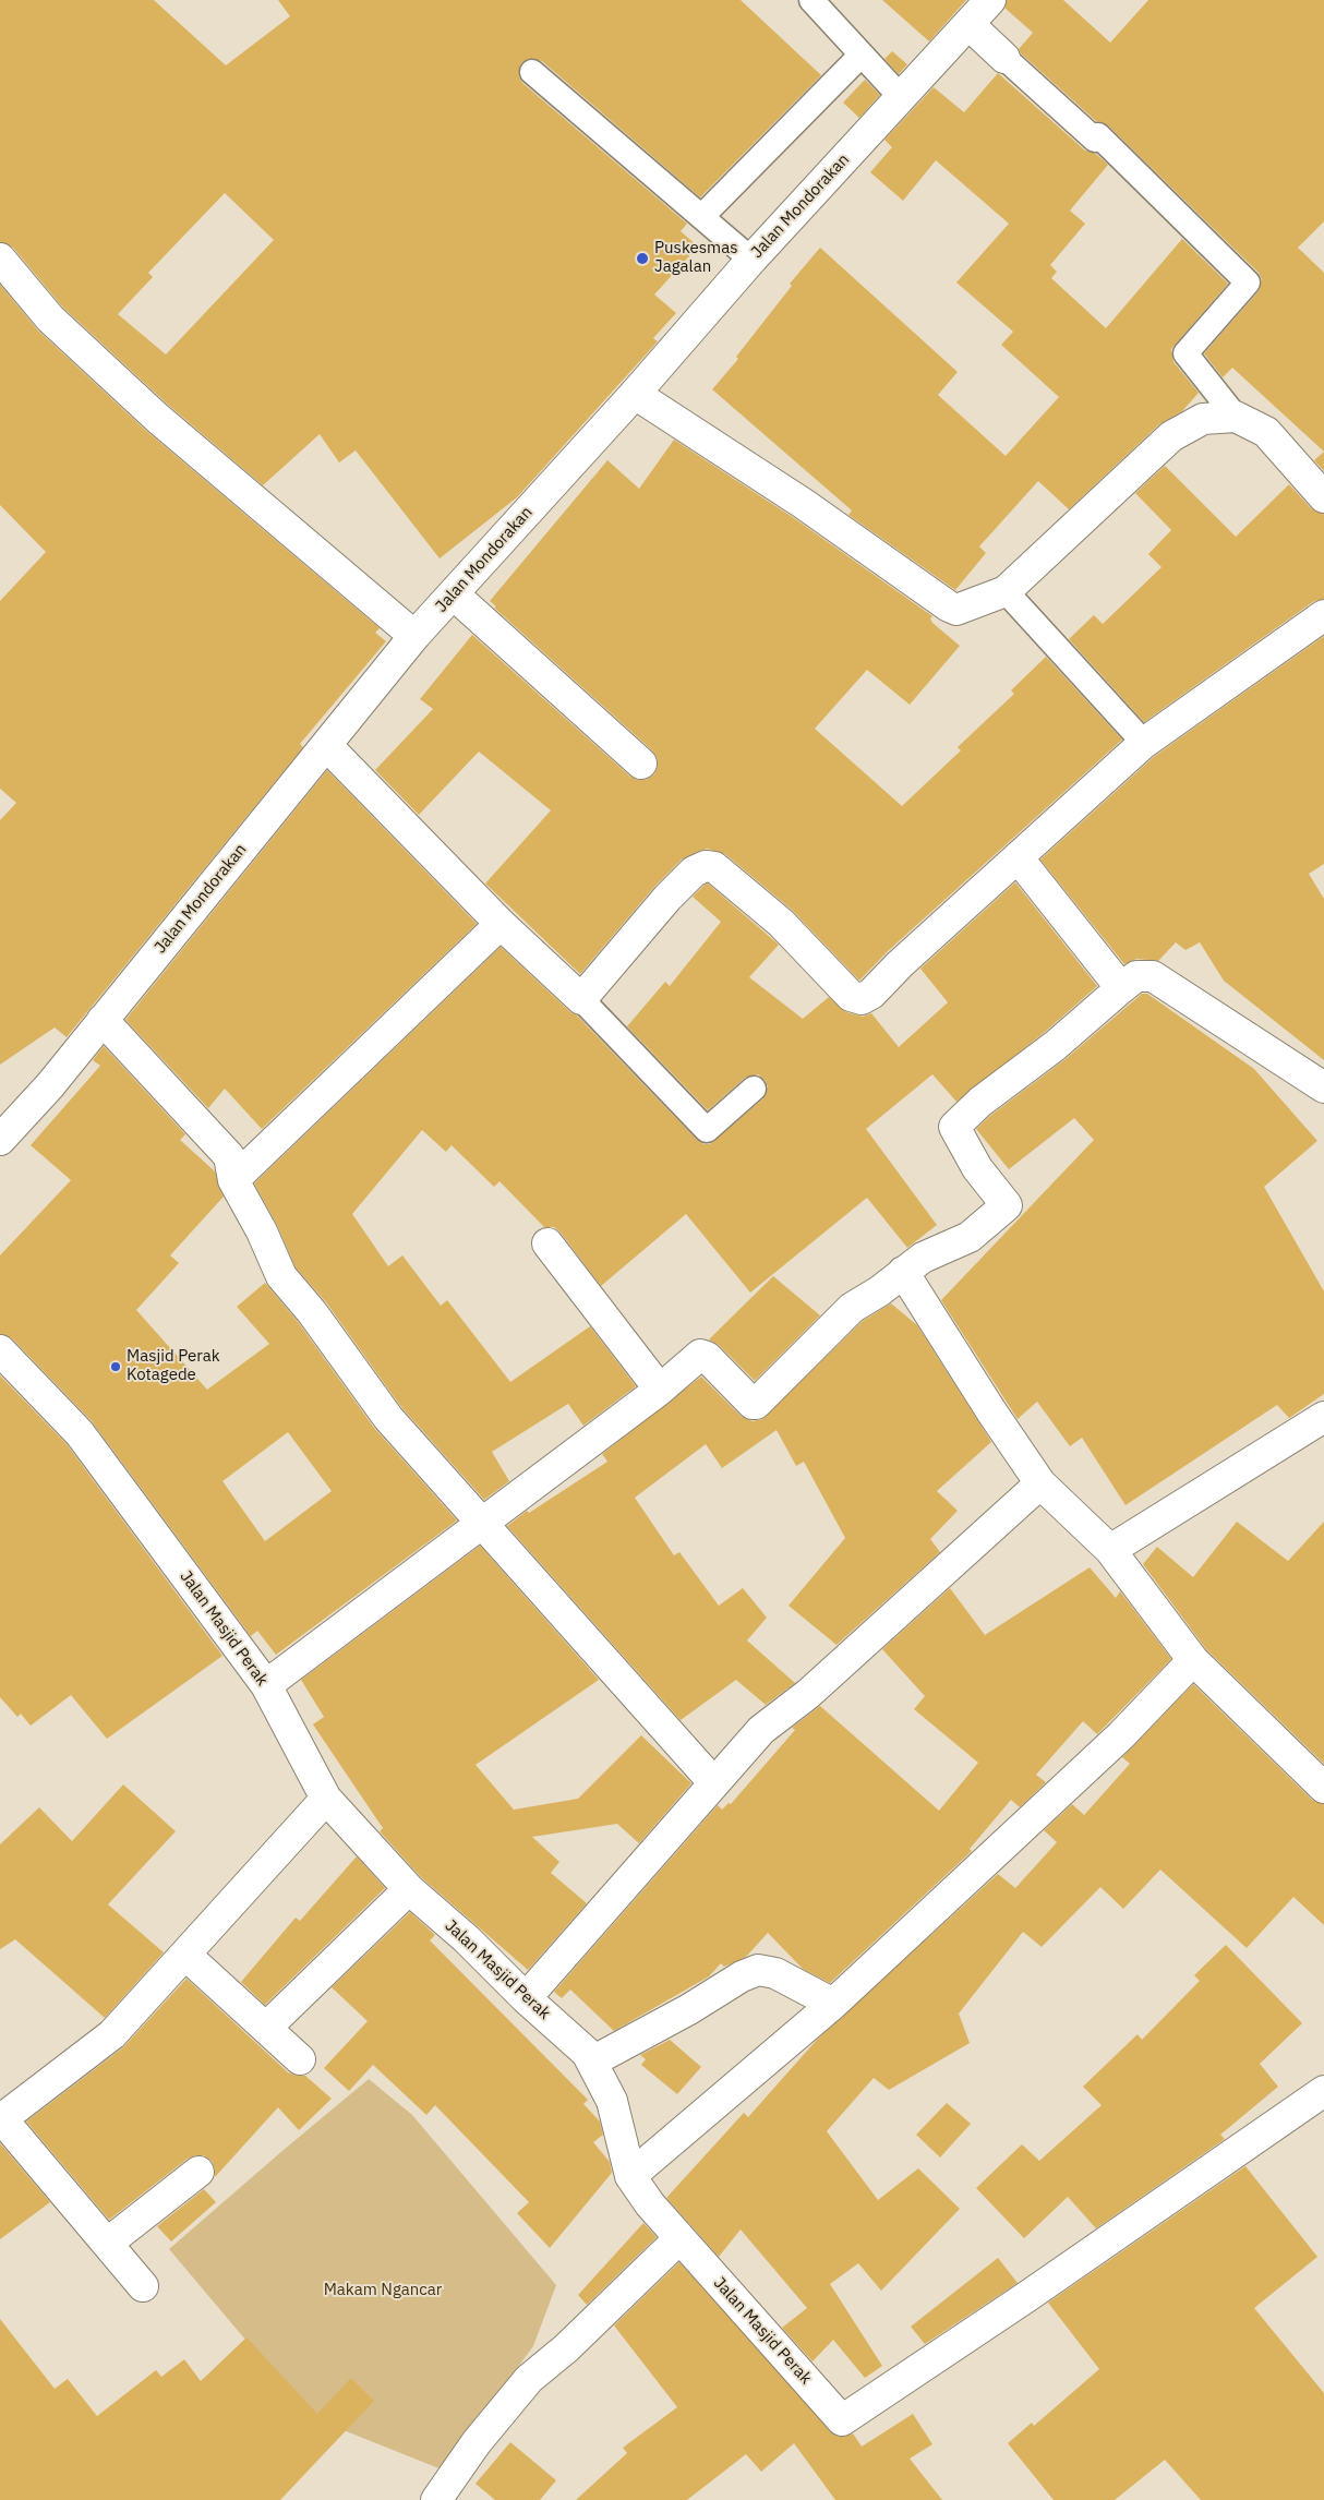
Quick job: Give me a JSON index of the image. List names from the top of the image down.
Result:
{
  "streets": {
    "street": ["Jalan Mondorakan", "Jalan Masjid Perak"]
  },
  "parks": ["Makam Ngancar"],
  "places": ["Puskesmas Jagalan", "Masjid Perak Kotagede"]
}
